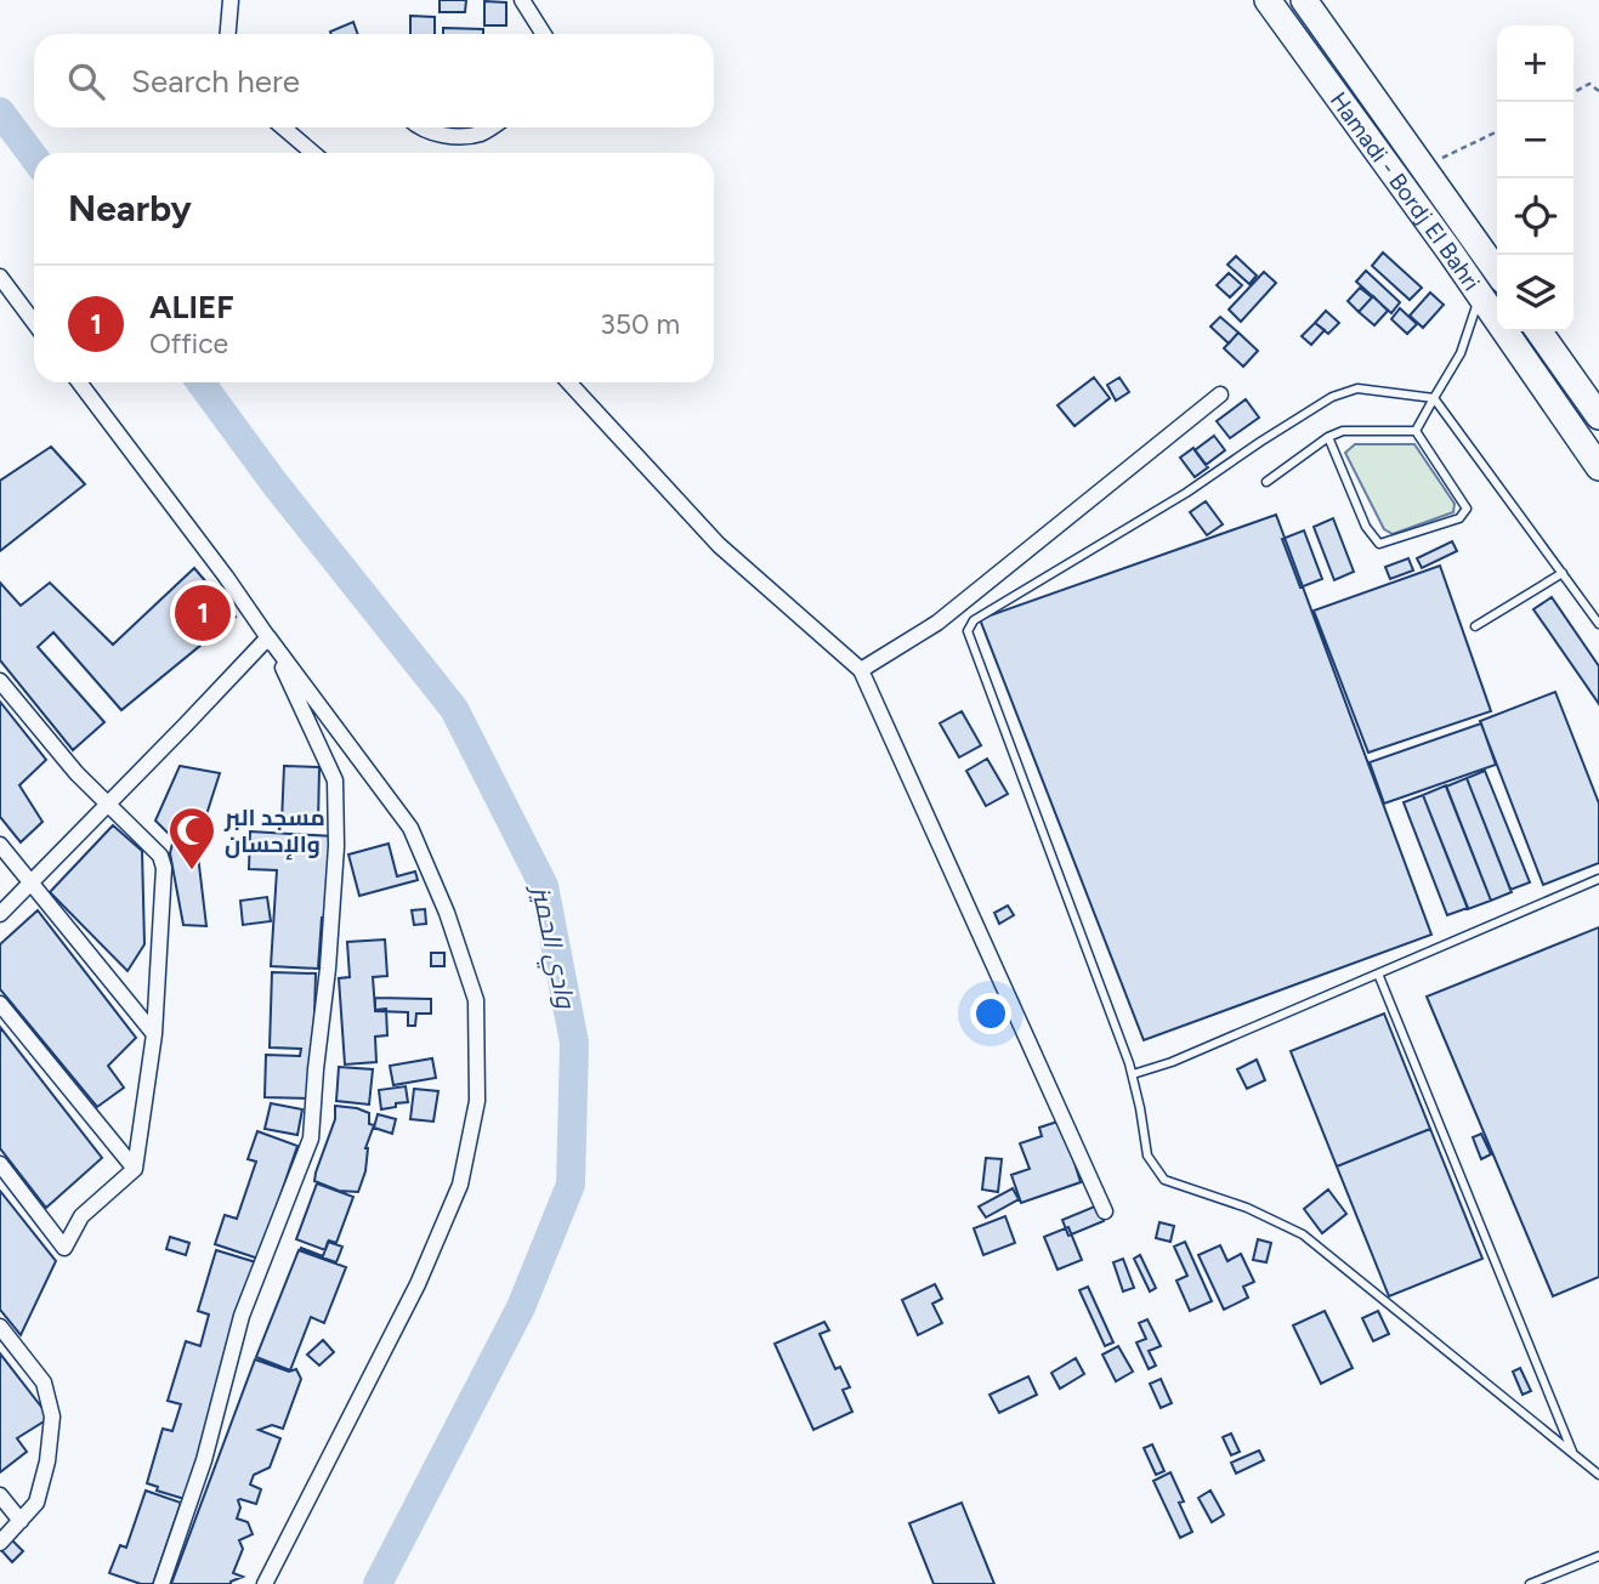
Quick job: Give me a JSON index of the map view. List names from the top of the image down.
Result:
{
  "streets": {
    "highway": ["Hamadi - Bordj El Bahri"]
  },
  "water": ["وادي الحميز"],
  "places": {
    "mosque": ["مسجد البر والإحسان"]
  },
  "page": {
    "map_buttons": ["+", "−"],
    "search": "Search here",
    "heading": "Nearby",
    "list": [
      {
        "mark": "1",
        "name": "ALIEF",
        "note": "Office",
        "value": "350 m"
      }
    ],
    "pins": "1"
  }
}
